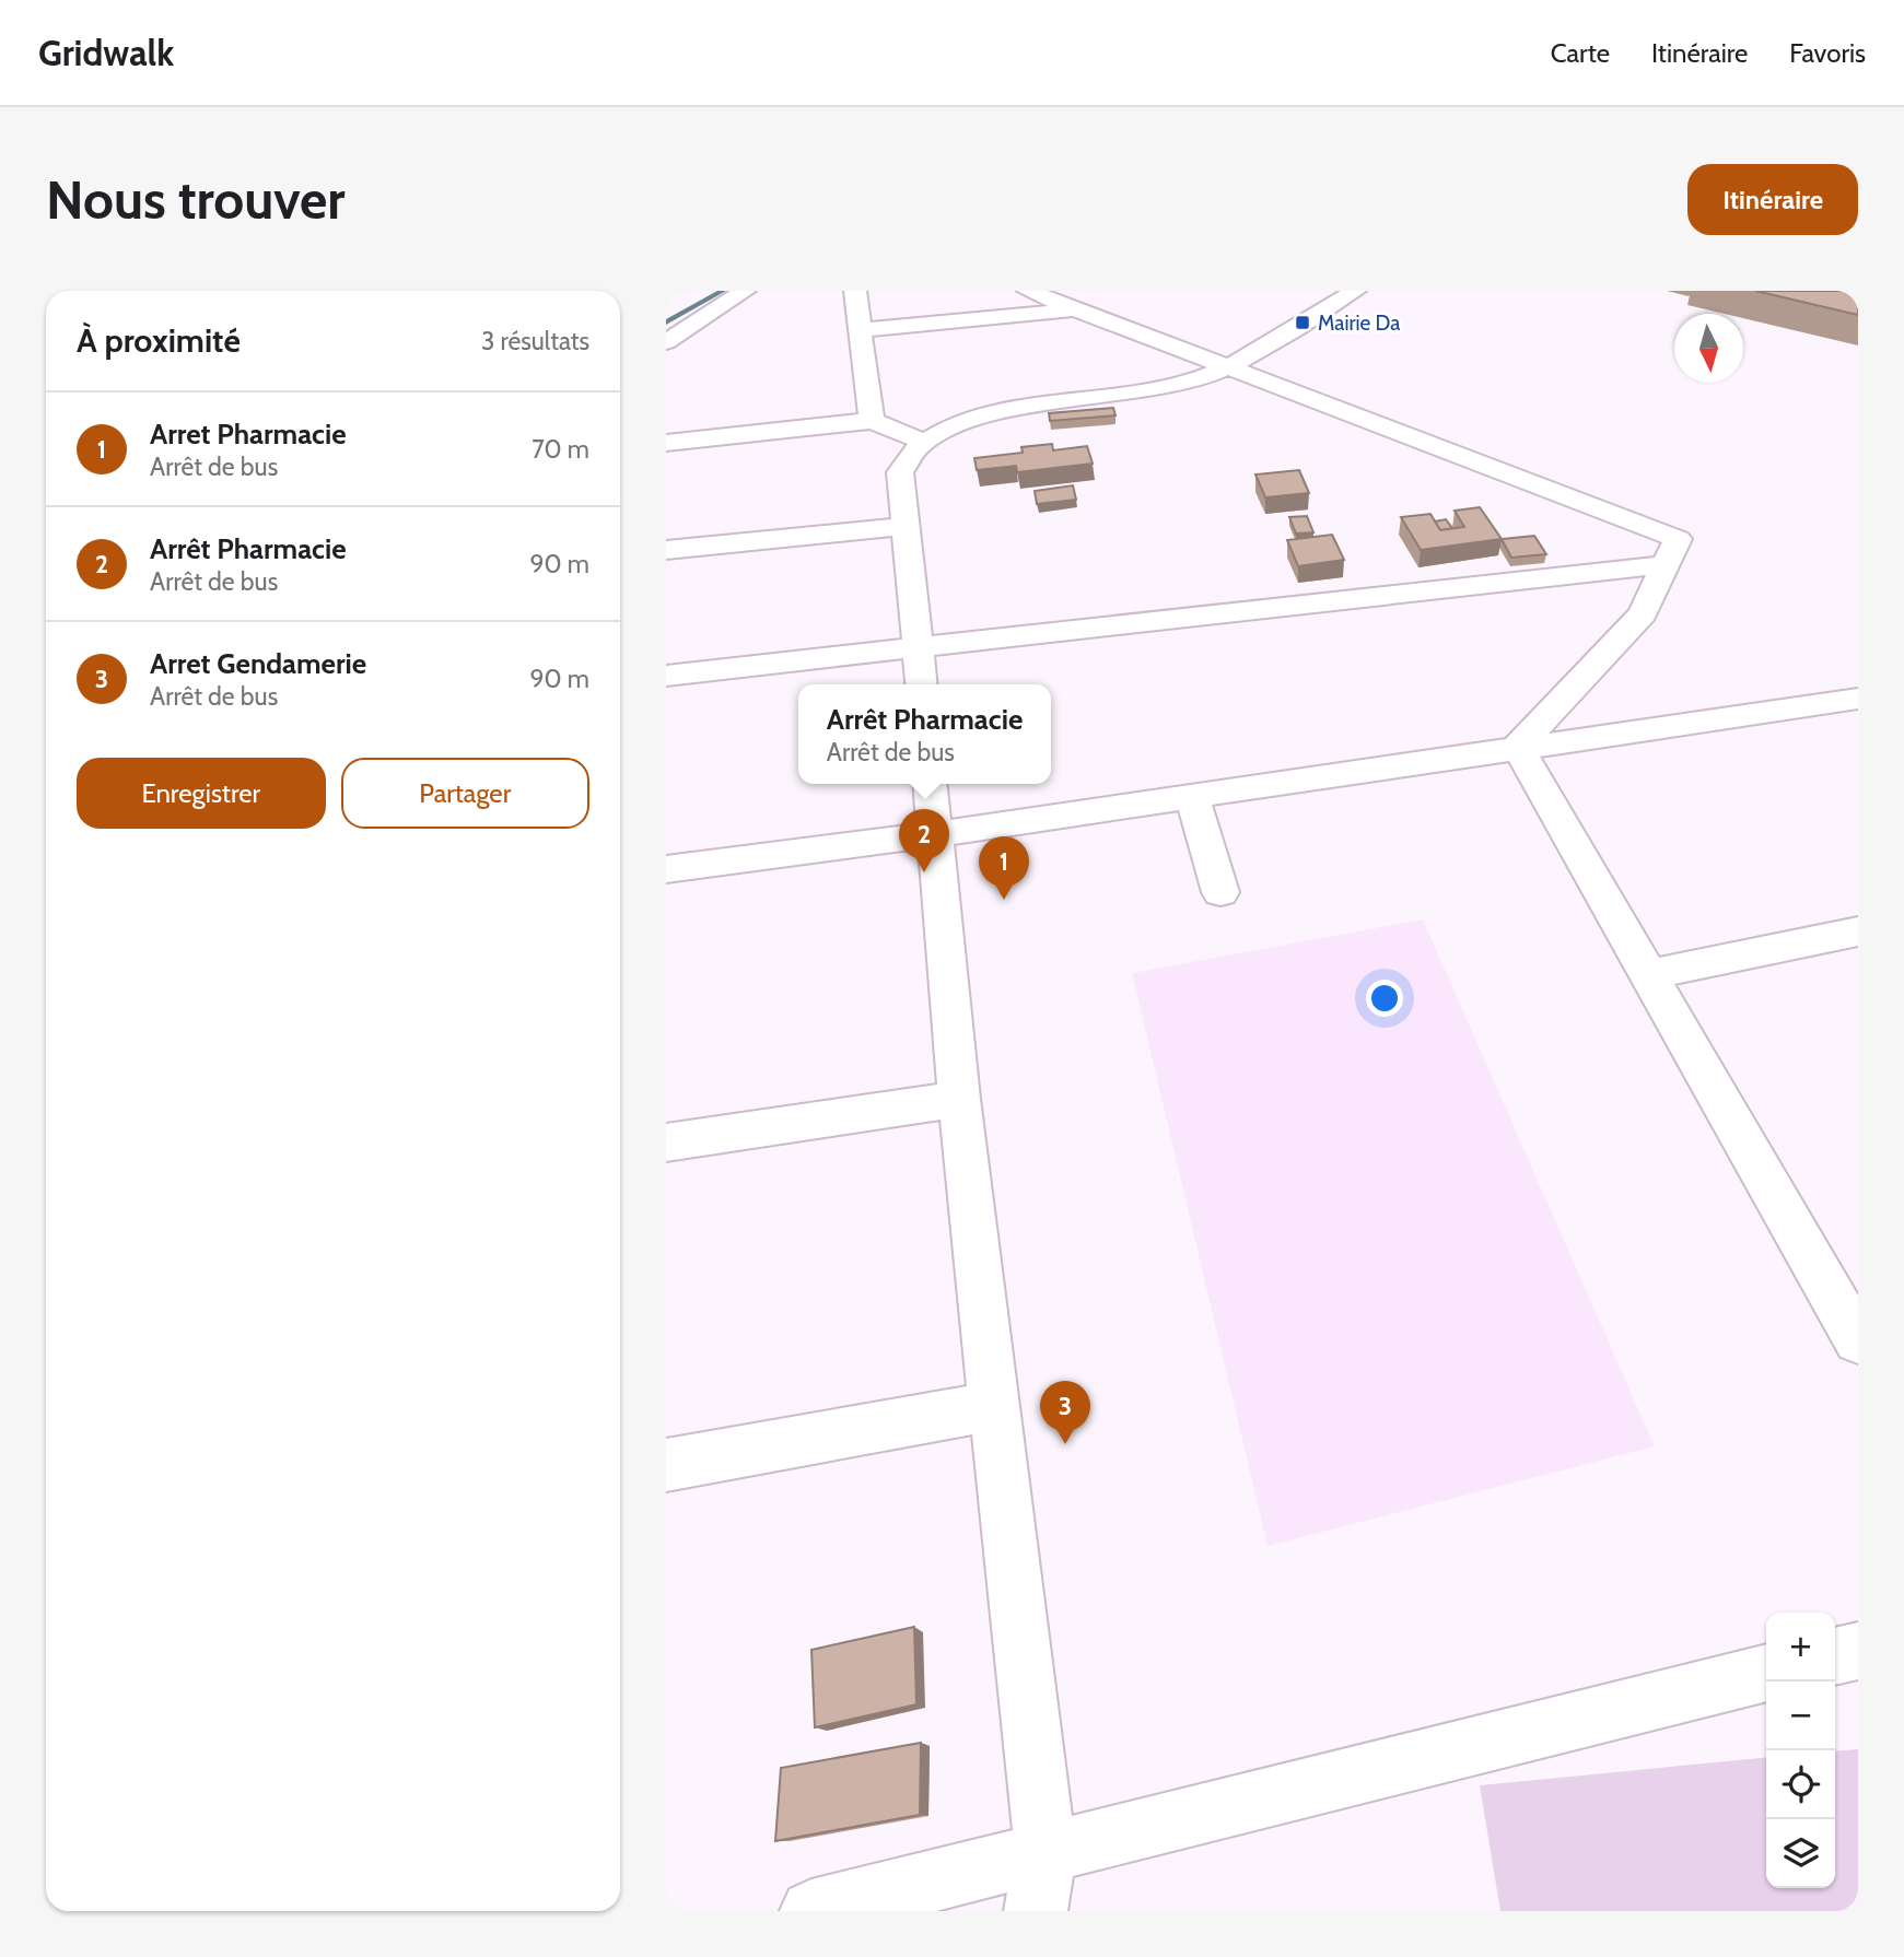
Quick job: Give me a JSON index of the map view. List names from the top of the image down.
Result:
{
  "places": {
    "transit": ["Mairie Da"]
  },
  "north": "bottom",
  "page": {
    "header": "Gridwalk",
    "nav": ["Carte", "Itinéraire", "Favoris"],
    "buttons": [
      "Itinéraire",
      ["Enregistrer", "Partager"]
    ],
    "title": "Nous trouver",
    "heading": ["À proximité", "3 résultats"],
    "list": [
      {
        "mark": "1",
        "name": "Arret Pharmacie",
        "note": "Arrêt de bus",
        "value": "70 m"
      },
      {
        "mark": "2",
        "name": "Arrêt Pharmacie",
        "note": "Arrêt de bus",
        "value": "90 m"
      },
      {
        "mark": "3",
        "name": "Arret Gendamerie",
        "note": "Arrêt de bus",
        "value": "90 m"
      }
    ],
    "popup": ["Arrêt Pharmacie", "Arrêt de bus"],
    "pins": ["2", "1", "3"],
    "map_buttons": ["+", "−"]
  }
}
